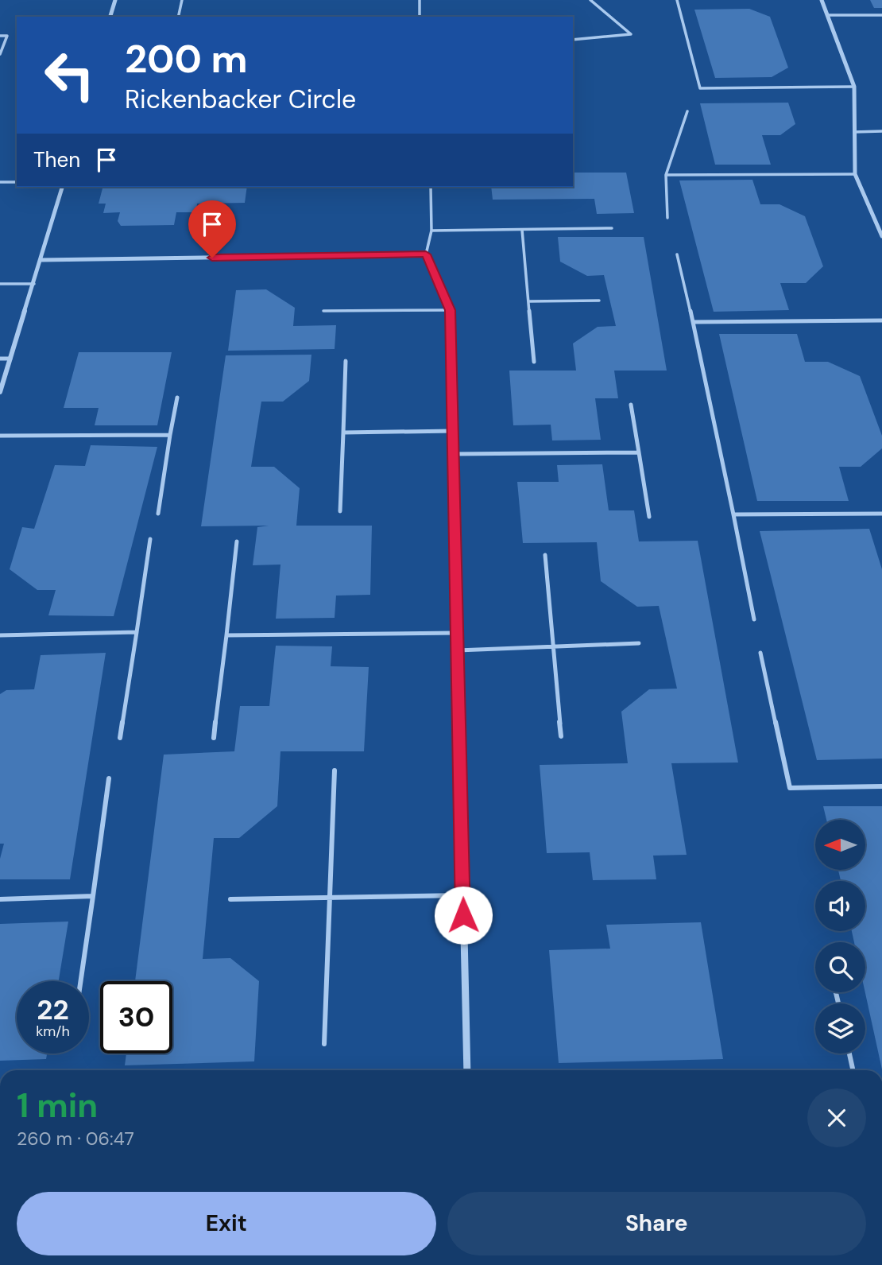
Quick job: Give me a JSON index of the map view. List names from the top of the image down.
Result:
{
  "north": "left",
  "page": {
    "turn": ["200 m", "Rickenbacker Circle"],
    "then": "Then",
    "speed": "22 km/h",
    "limit": "30",
    "heading": ["1 min", "260 m · 06:47"],
    "buttons": ["Exit", "Share"]
  }
}
